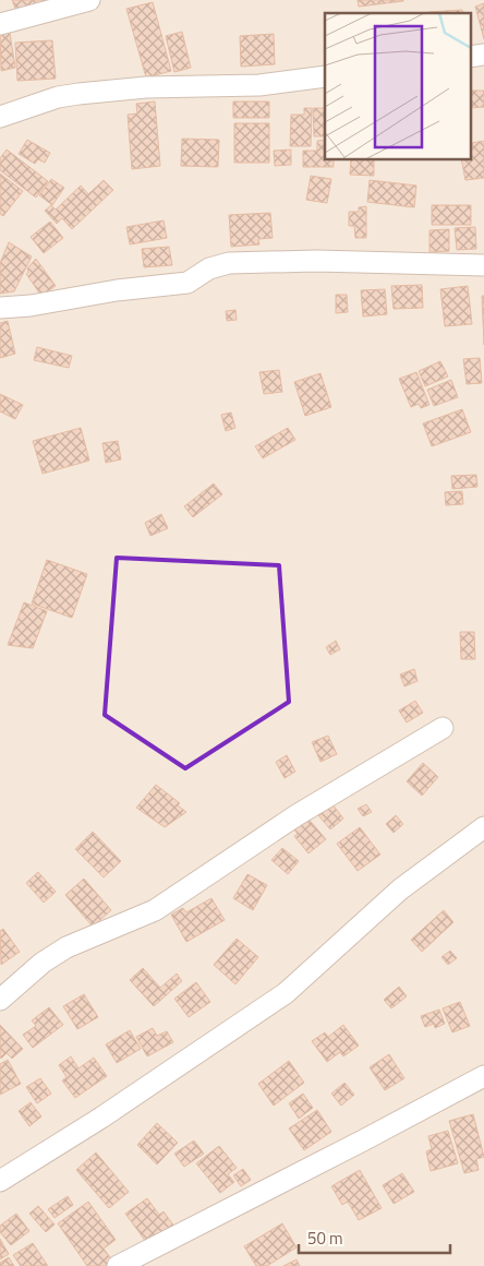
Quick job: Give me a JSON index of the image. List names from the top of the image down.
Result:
{
  "scale_bar": "50 m"
}
